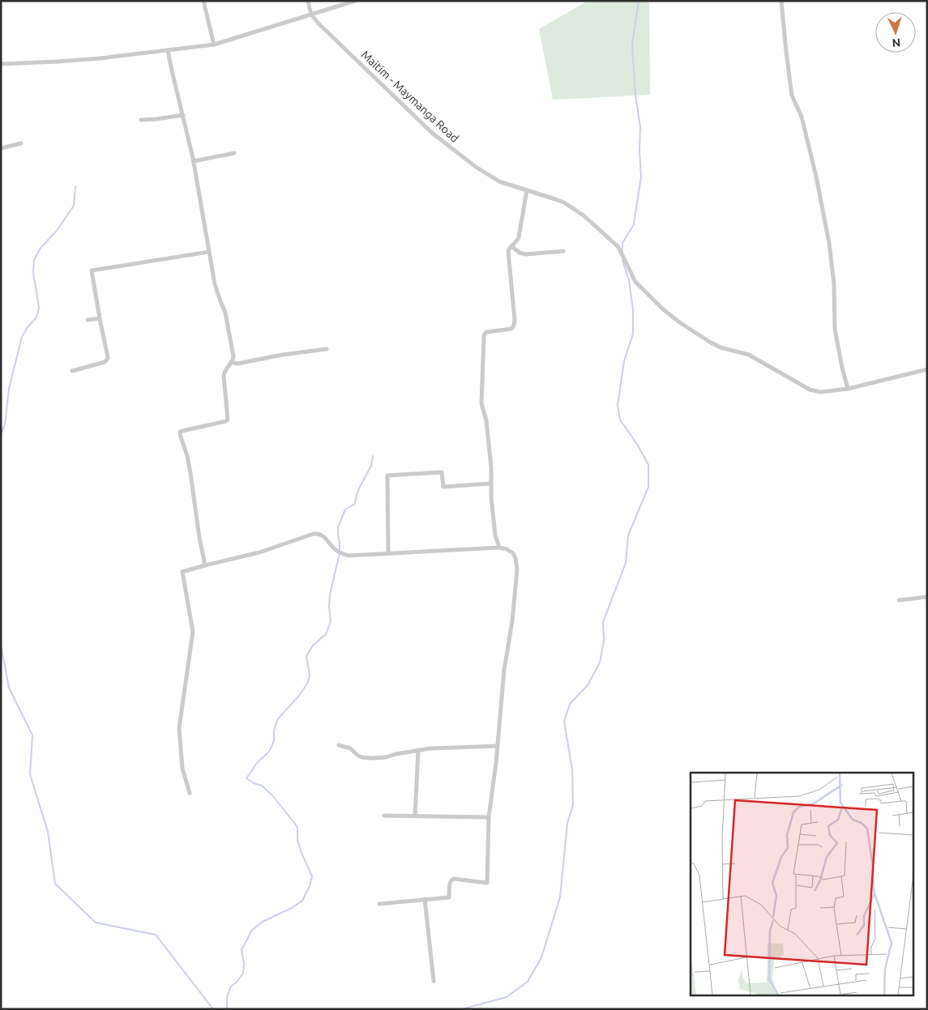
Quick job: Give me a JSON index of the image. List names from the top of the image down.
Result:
{
  "streets": {
    "street": ["Maitim - Maymanga Road"]
  },
  "north": "bottom"
}
